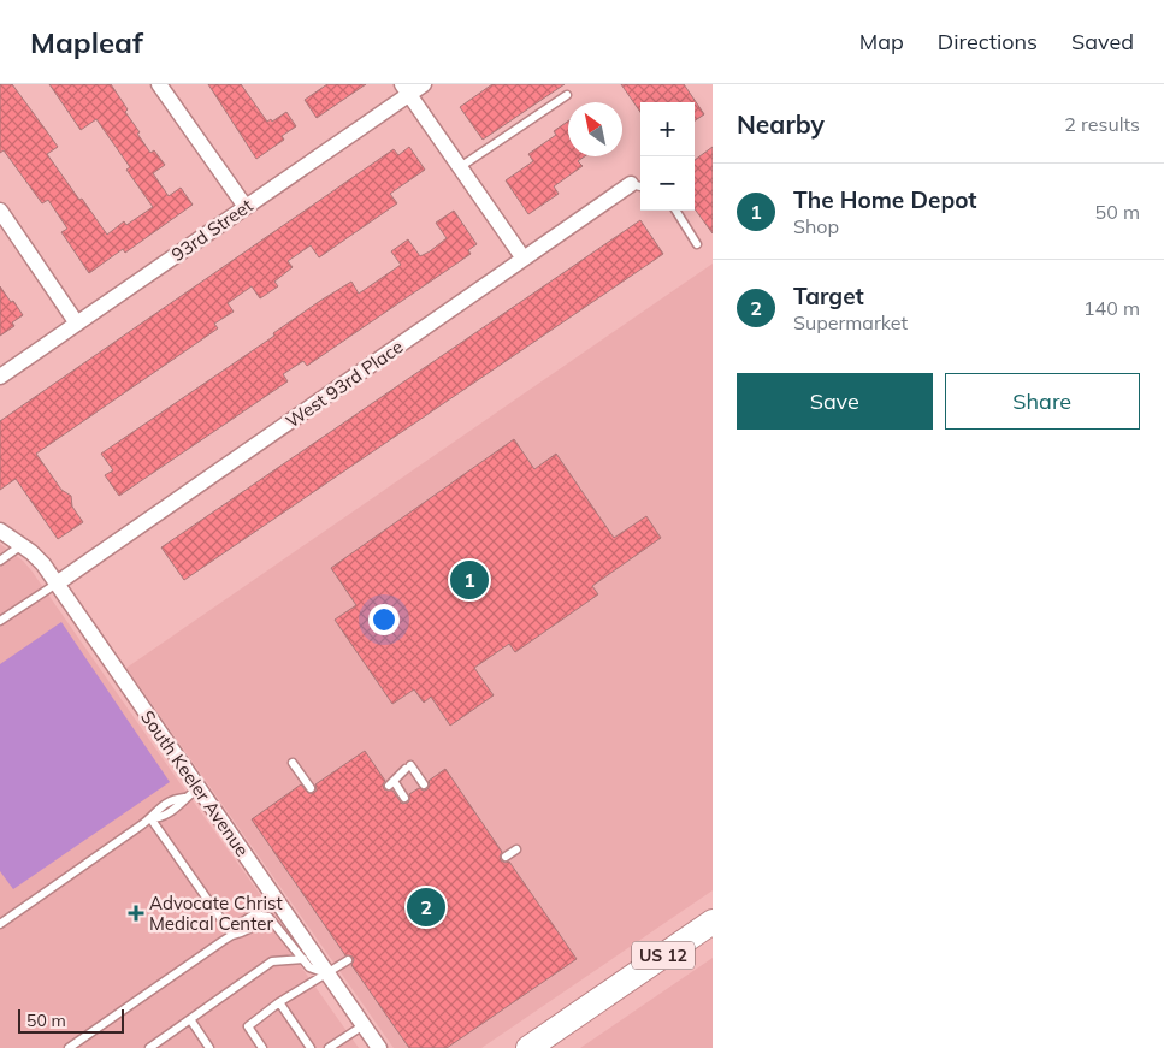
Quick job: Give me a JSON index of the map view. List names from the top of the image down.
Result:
{
  "streets": {
    "main road": ["US 12"],
    "street": ["93rd Street", "West 93rd Place", "South Keeler Avenue"]
  },
  "crossings": [
    ["West 93rd Place", "South Keeler Avenue"]
  ],
  "places": {
    "health": ["Advocate Christ Medical Center"]
  },
  "scale_bar": "50 m",
  "north": "top left",
  "page": {
    "header": "Mapleaf",
    "nav": ["Map", "Directions", "Saved"],
    "heading": ["Nearby", "2 results"],
    "map_buttons": ["+", "−"],
    "list": [
      {
        "mark": "1",
        "name": "The Home Depot",
        "note": "Shop",
        "value": "50 m"
      },
      {
        "mark": "2",
        "name": "Target",
        "note": "Supermarket",
        "value": "140 m"
      }
    ],
    "buttons": ["Save", "Share"],
    "pins": ["1", "2"],
    "scale": "50 m"
  }
}
